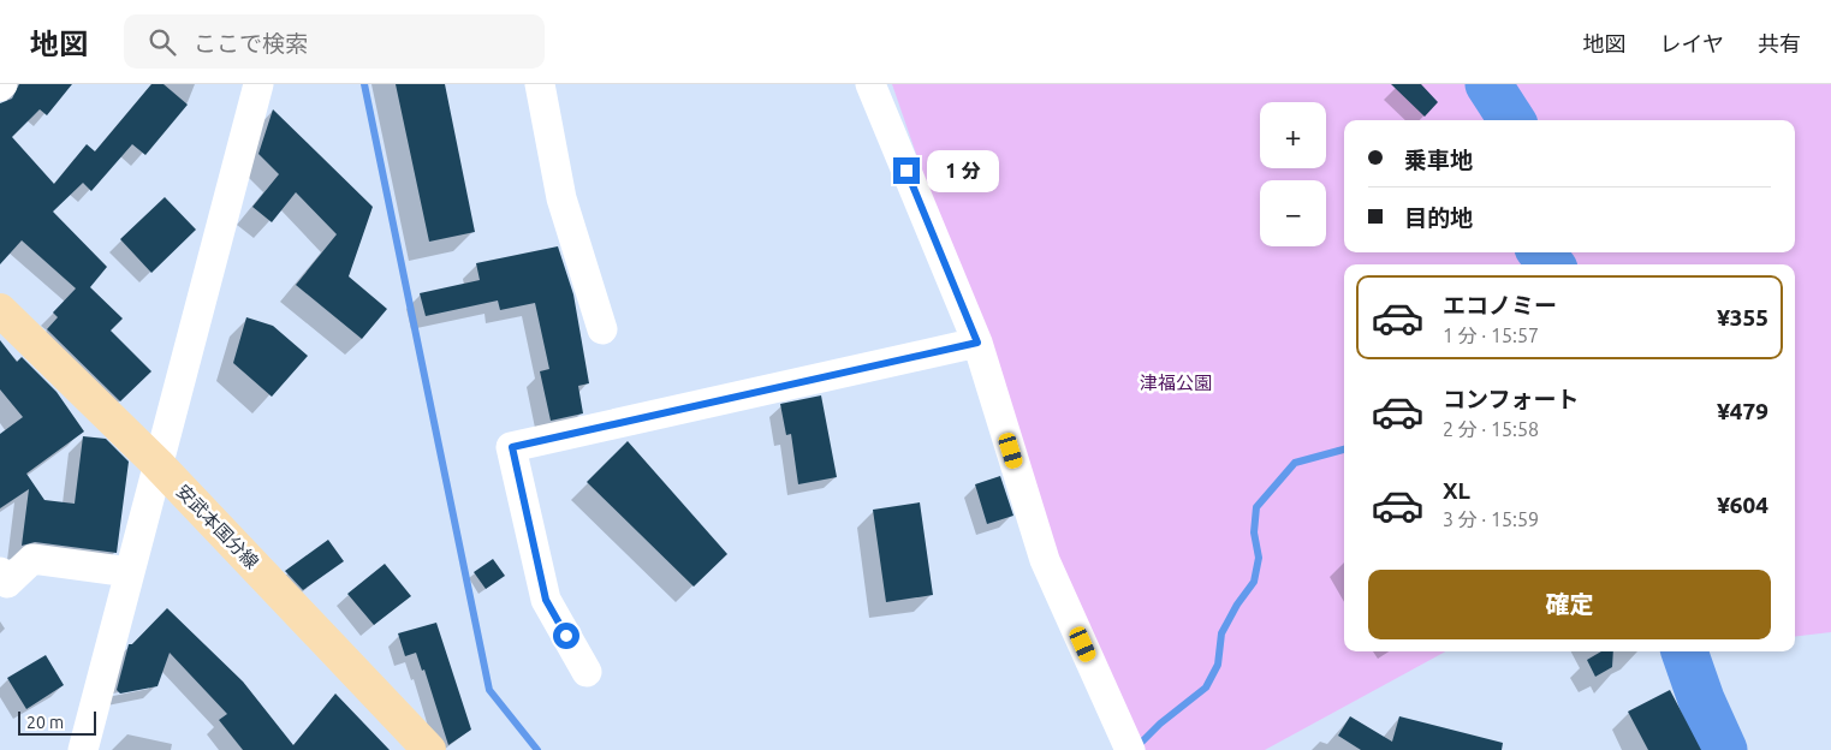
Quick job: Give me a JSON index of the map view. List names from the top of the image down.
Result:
{
  "streets": {
    "main road": ["安武本国分線"]
  },
  "parks": ["津福公園"],
  "scale_bar": "20 m",
  "page": {
    "header": "地図",
    "search": "ここで検索",
    "nav": ["地図", "レイヤ", "共有"],
    "map_buttons": ["+", "−"],
    "banner": ["乗車地", "目的地"],
    "bubble": "1 分",
    "list": [
      {
        "name": "エコノミー",
        "note": "1 分 · 15:57",
        "value": "¥355"
      },
      {
        "name": "コンフォート",
        "note": "2 分 · 15:58",
        "value": "¥479"
      },
      {
        "name": "XL",
        "note": "3 分 · 15:59",
        "value": "¥604"
      }
    ],
    "buttons": "確定",
    "scale": "20 m"
  }
}
